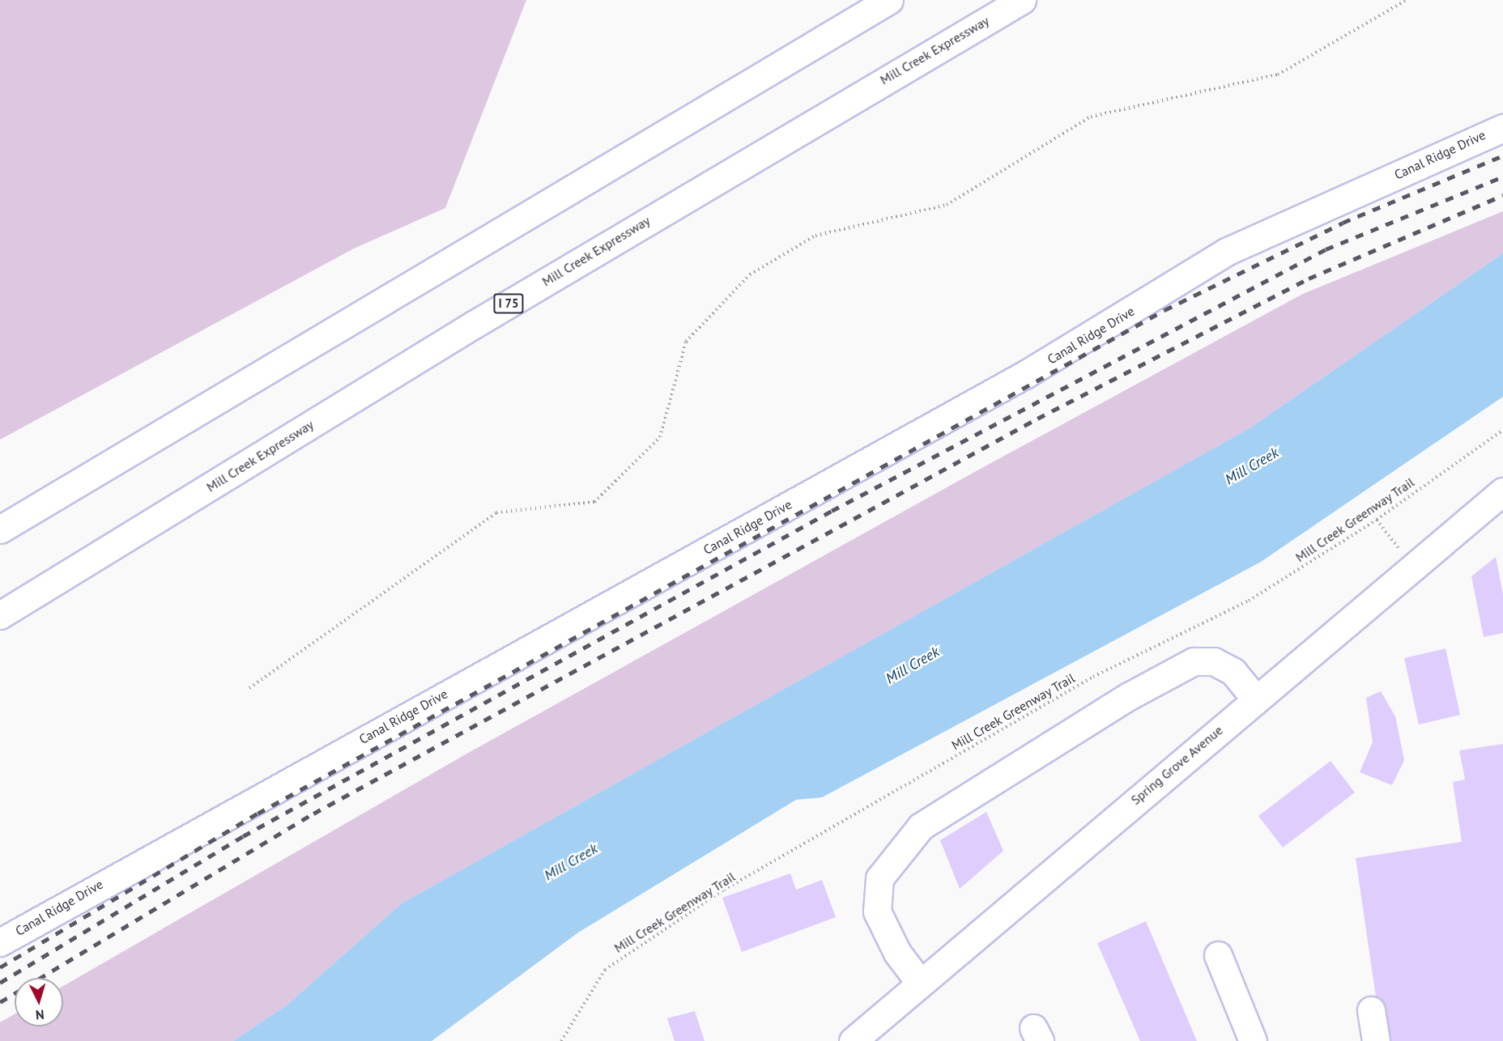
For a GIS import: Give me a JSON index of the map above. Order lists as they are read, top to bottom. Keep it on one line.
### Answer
{"streets":{"main road":["Mill Creek Expressway","Canal Ridge Drive","I 75","Spring Grove Avenue"],"path":["Mill Creek Greenway Trail"]},"water":["Mill Creek"],"north":"bottom"}
